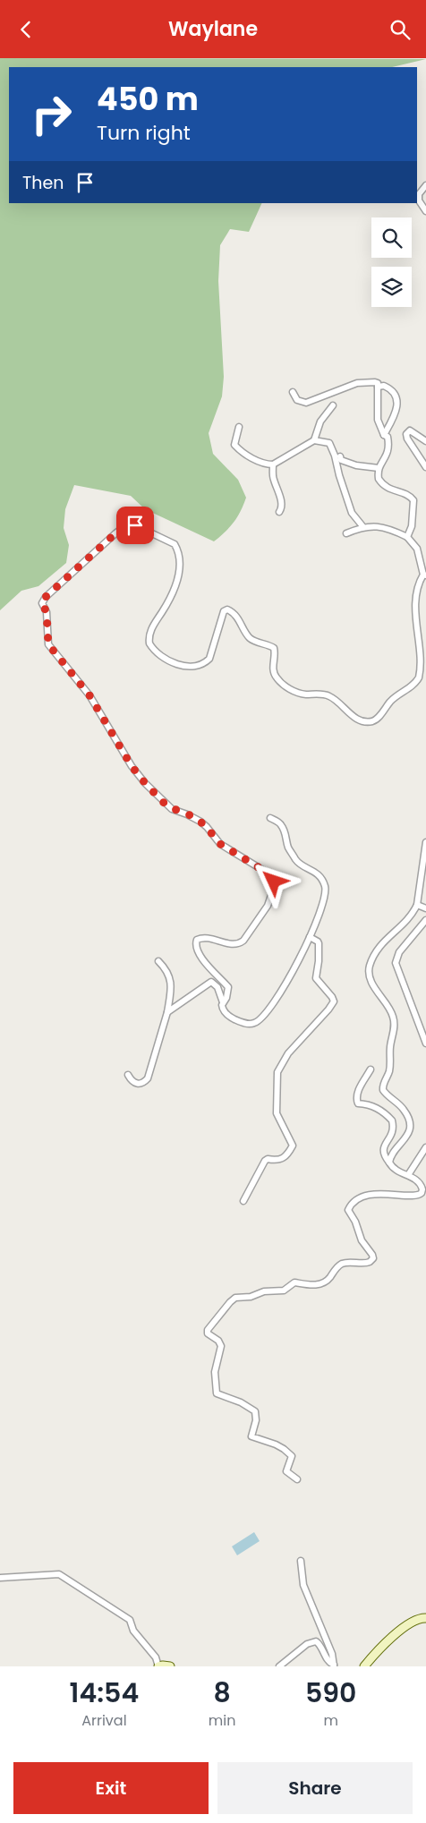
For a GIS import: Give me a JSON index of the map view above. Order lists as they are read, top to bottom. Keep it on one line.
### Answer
{"page":{"header":"Waylane","turn":["450 m","Turn right"],"then":"Then","eta":["14:54","Arrival","8","min","590","m"],"buttons":["Exit","Share"]}}
